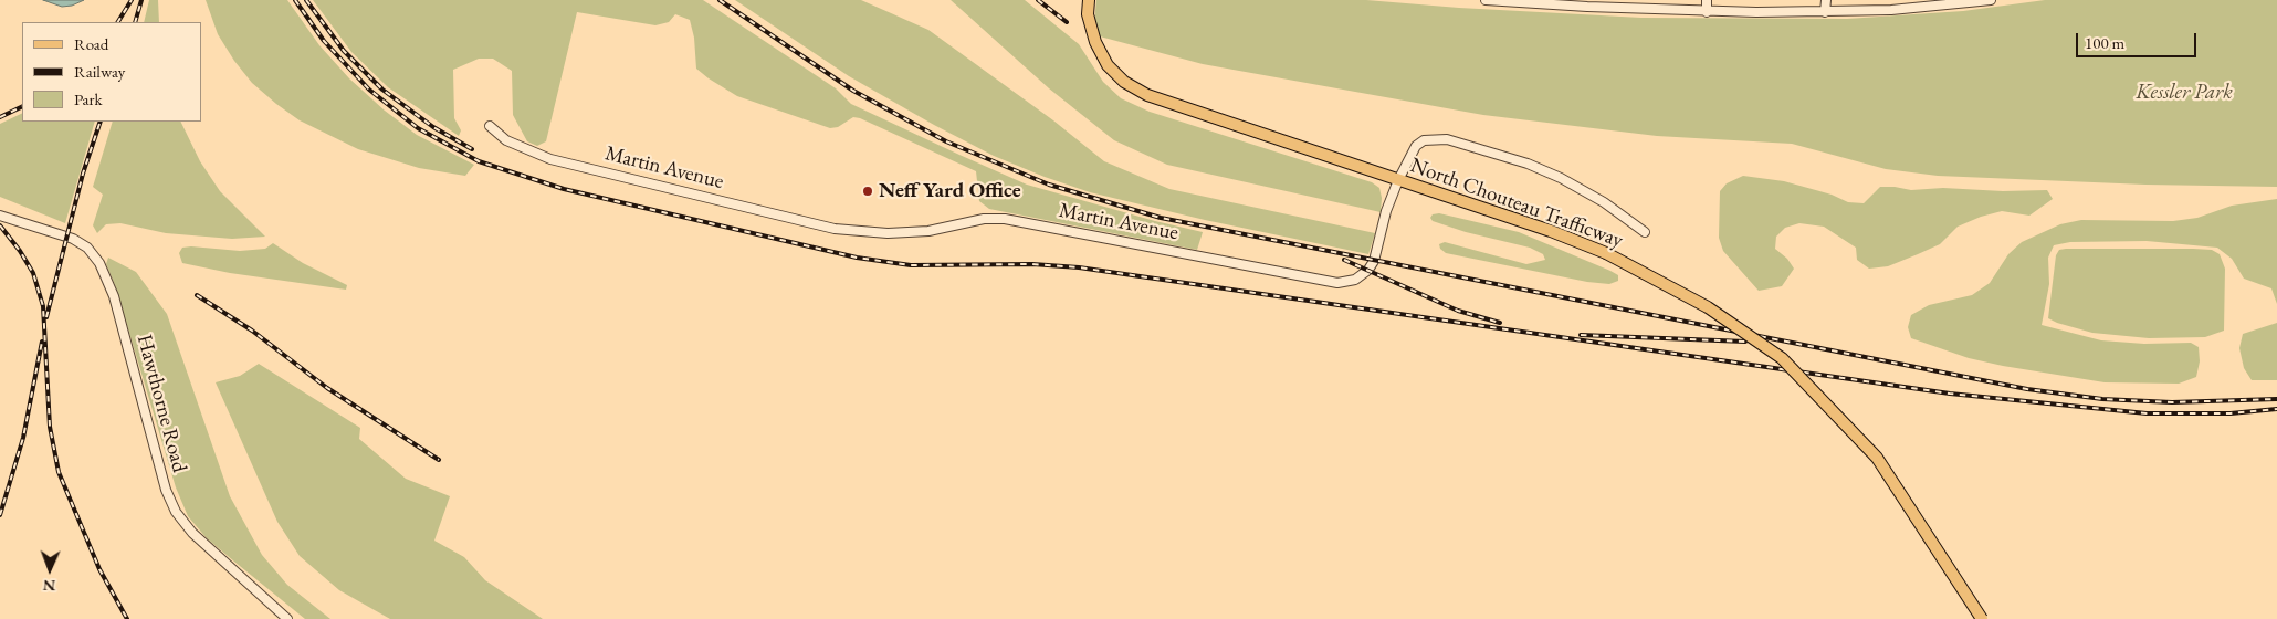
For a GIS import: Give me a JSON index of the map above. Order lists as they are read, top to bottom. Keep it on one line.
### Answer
{"streets":{"main road":["North Chouteau Trafficway"],"street":["Martin Avenue","Hawthorne Road"]},"crossings":[["Martin Avenue","North Chouteau Trafficway"]],"parks":["Kessler Park"],"places":["Neff Yard Office"],"legend":["Road","Railway","Park"],"scale_bar":"100 m","north":"bottom"}
